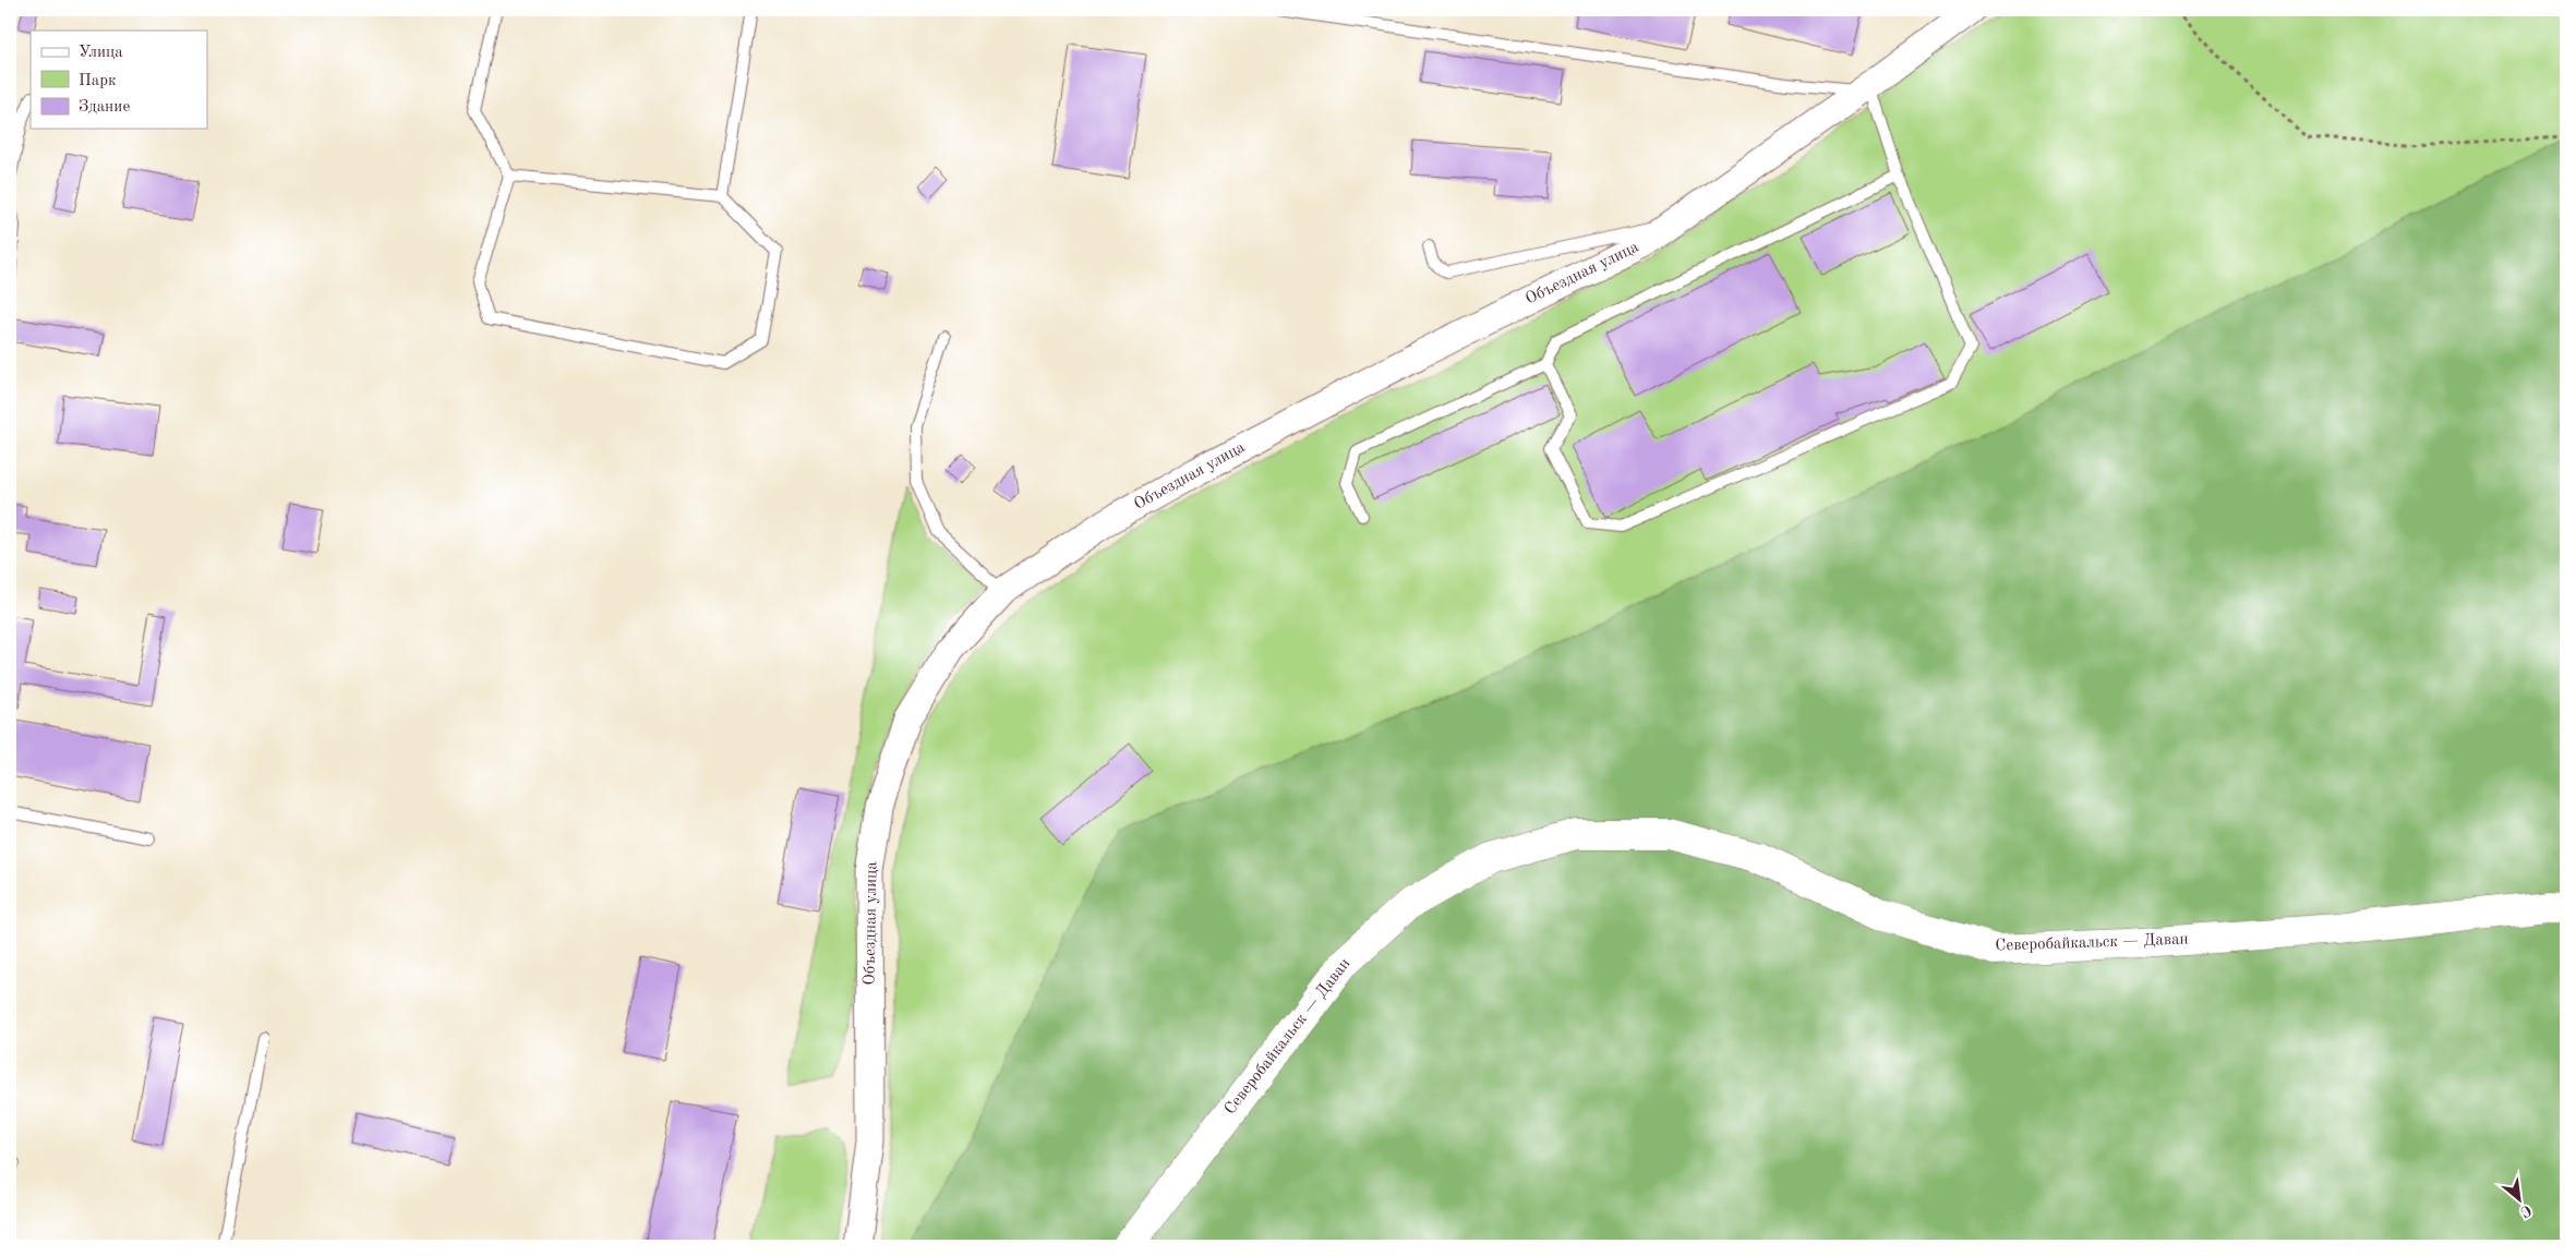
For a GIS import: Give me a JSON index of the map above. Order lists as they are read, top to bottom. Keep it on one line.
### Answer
{"streets":{"main road":["Северобайкальск — Даван"],"street":["Объездная улица"]},"legend":["Улица","Парк","Здание"],"north":"bottom right"}
